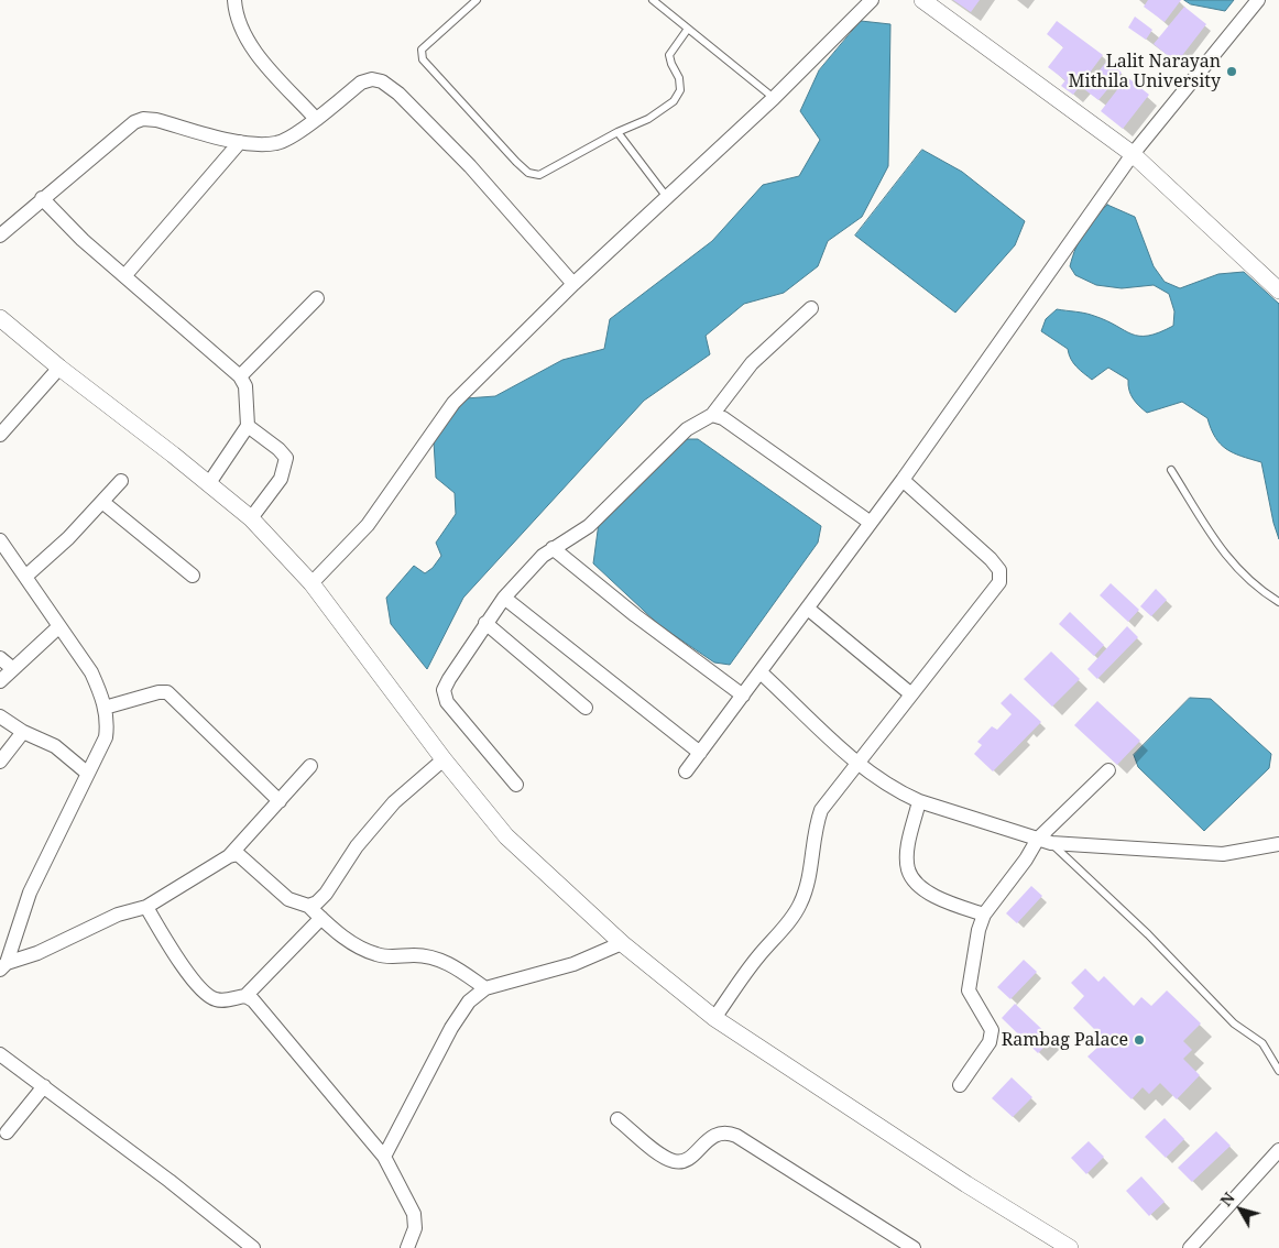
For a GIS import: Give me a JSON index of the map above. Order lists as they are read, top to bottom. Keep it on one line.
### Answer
{"places":["Lalit Narayan Mithila University","Rambag Palace"],"north":"top left"}
